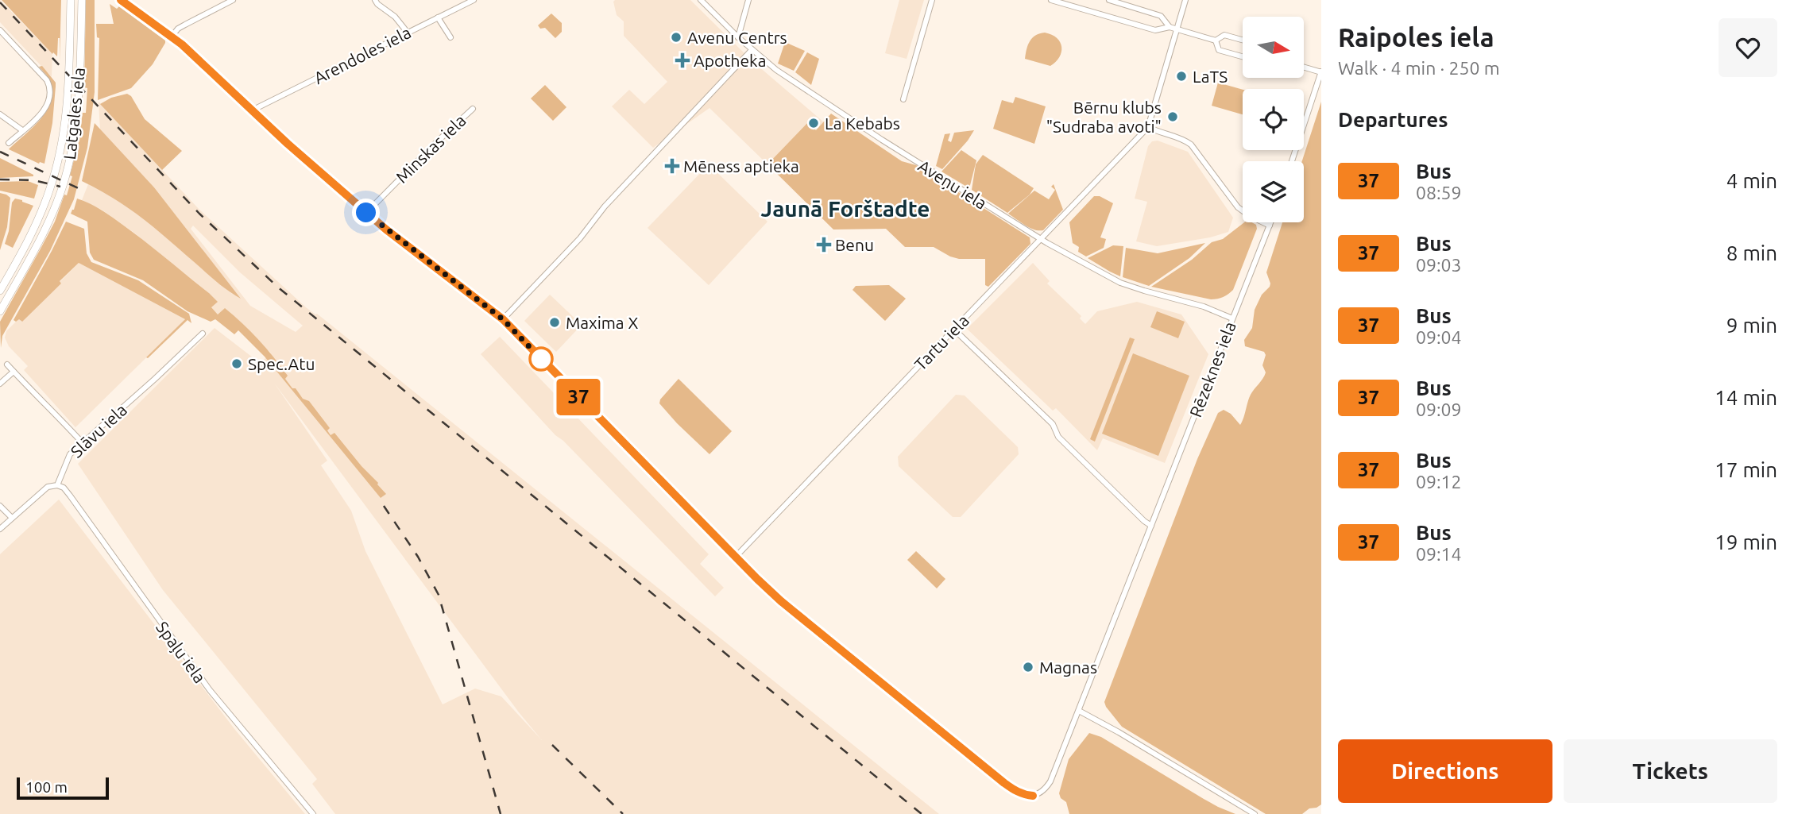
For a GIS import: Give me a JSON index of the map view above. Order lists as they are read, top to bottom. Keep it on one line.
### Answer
{"streets":{"street":["Arendoles iela","Latgales iela","Minskas iela","Aveņu iela","Tartu iela","Rēzeknes iela","Slāvu iela","Spaļu iela"]},"crossings":[["Aveņu iela","Tartu iela"],["Aveņu iela","Rēzeknes iela"],["Tartu iela","Rēzeknes iela"],["Slāvu iela","Spaļu iela"]],"districts":["Jaunā Forštadte"],"places":{"other":["Avenu Centrs","LaTS","Bērnu klubs \"Sudraba avoti\"","La Kebabs","Maxima X","Spec.Atu","Magnas"],"health":["Apotheka","Mēness aptieka","Benu"]},"lines":["bus line 37"],"scale_bar":"100 m","north":"right","page":{"on_map":"37","heading":[["Raipoles iela","Walk · 4 min · 250 m"],"Departures"],"list":[{"mark":"37","name":"Bus","note":"08:59","value":"4 min"},{"mark":"37","name":"Bus","note":"09:03","value":"8 min"},{"mark":"37","name":"Bus","note":"09:04","value":"9 min"},{"mark":"37","name":"Bus","note":"09:09","value":"14 min"},{"mark":"37","name":"Bus","note":"09:12","value":"17 min"},{"mark":"37","name":"Bus","note":"09:14","value":"19 min"}],"buttons":["Directions","Tickets"],"scale":"100 m"}}
